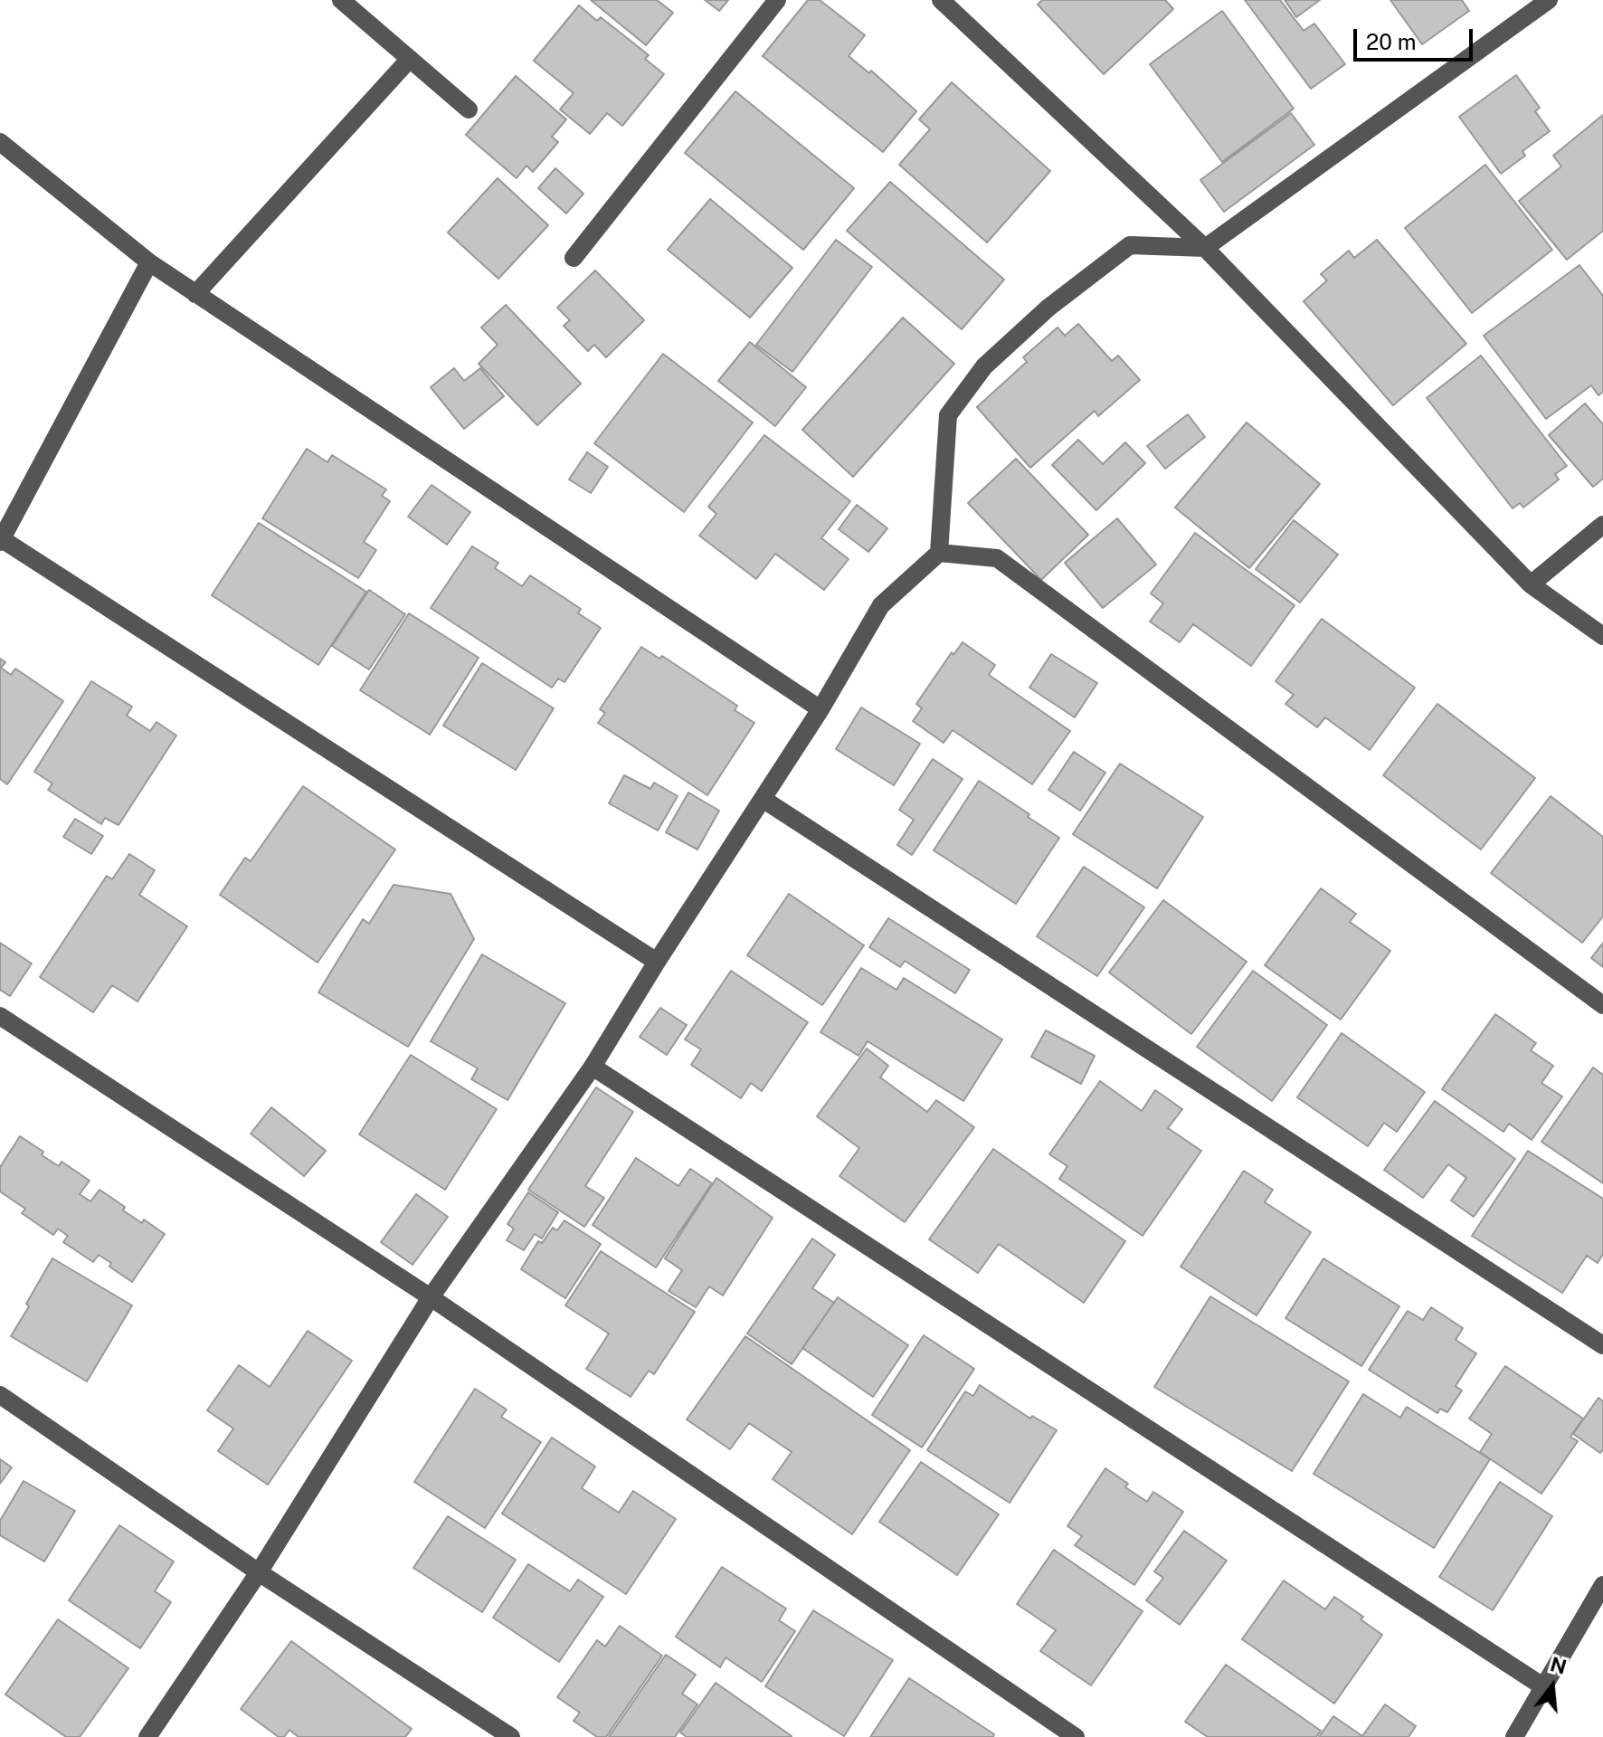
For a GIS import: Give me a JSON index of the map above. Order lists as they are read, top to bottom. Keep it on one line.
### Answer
{"scale_bar":"20 m","north":"top"}
